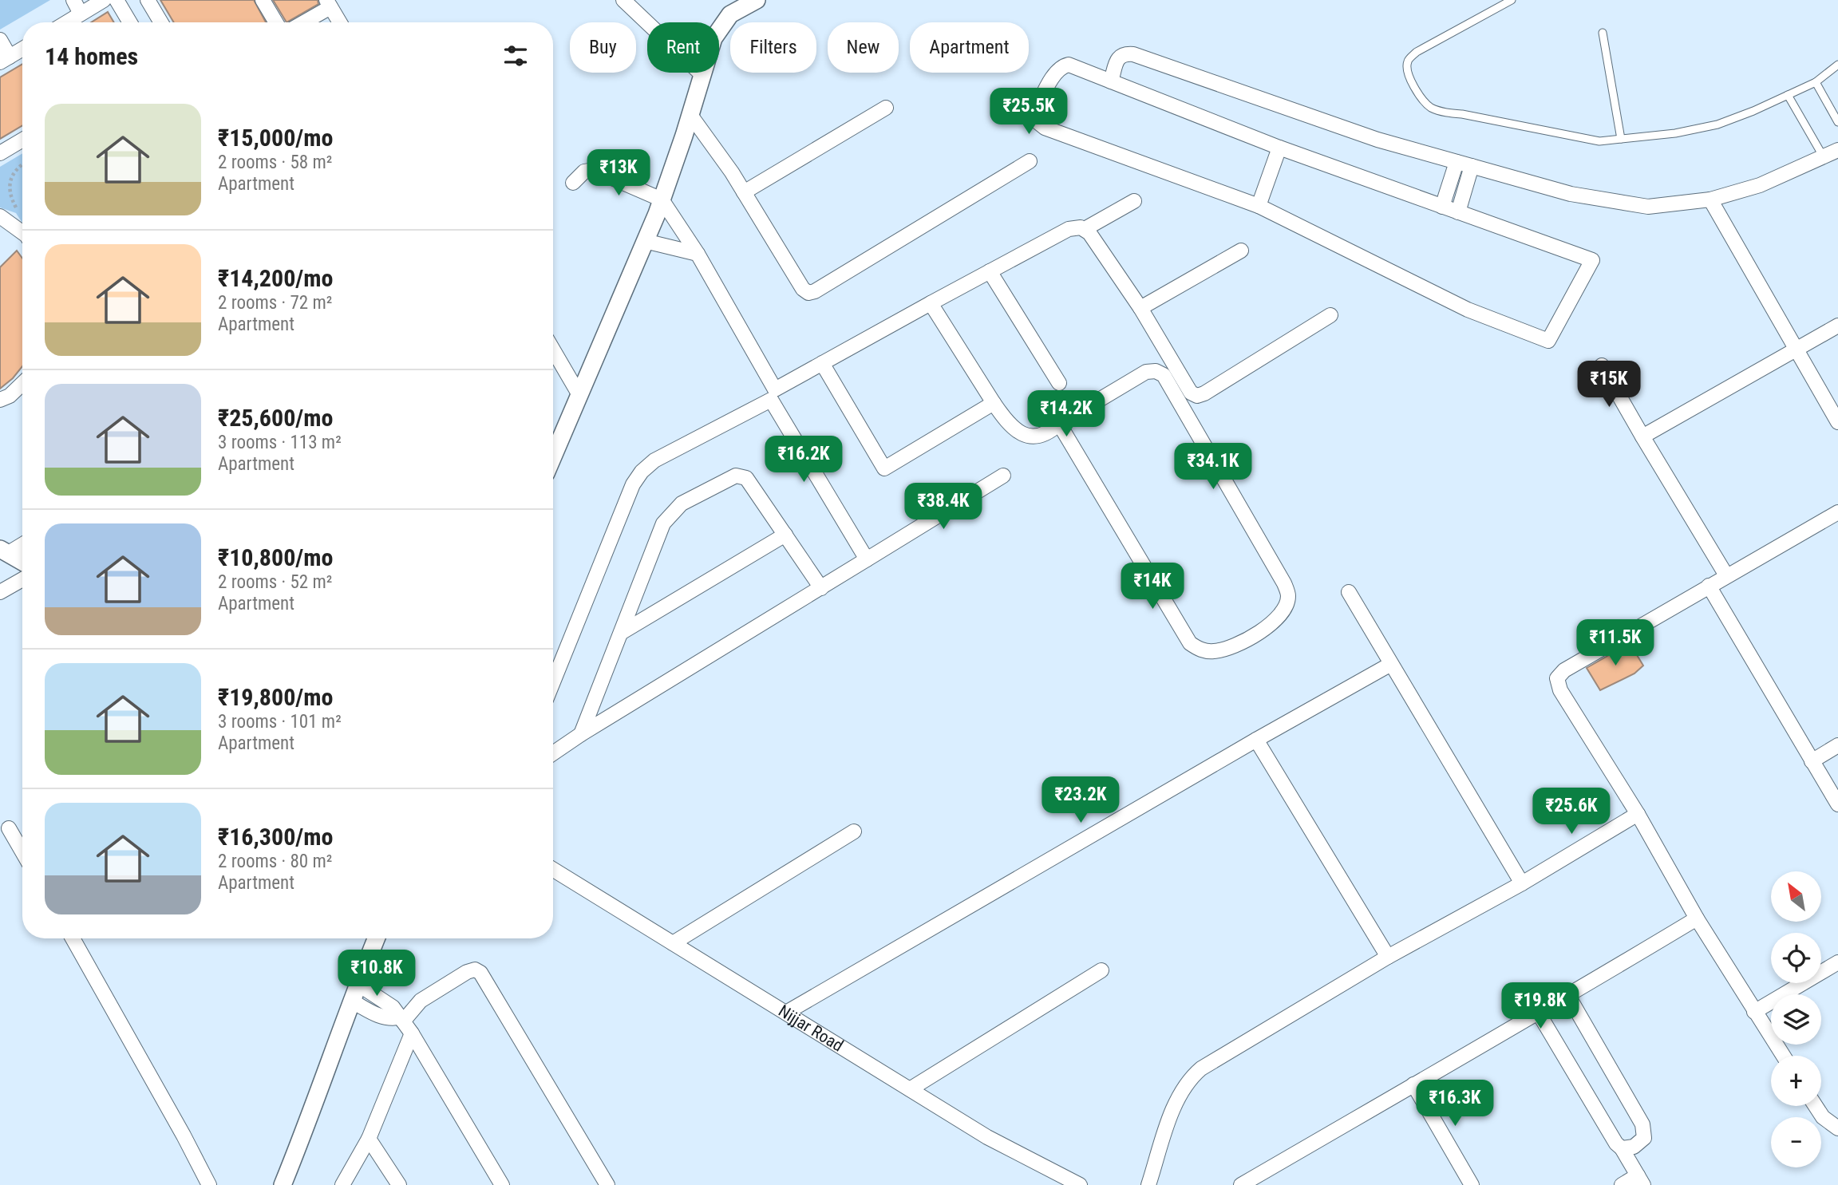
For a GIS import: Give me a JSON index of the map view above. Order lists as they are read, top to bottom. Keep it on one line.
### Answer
{"streets":{"street":["Nijjar Road"]},"north":"top left","page":{"chip":["Buy","Rent","Filters","New","Apartment"],"heading":"14 homes","price":["₹25.5K","₹13K","₹15K","₹14.2K","₹16.2K","₹34.1K","₹38.4K","₹14K","₹11.5K","₹23.2K","₹25.6K","₹10.8K","₹19.8K","₹16.3K"],"list":[{"name":"₹15,000/mo","note":"2 rooms · 58 m² · Apartment"},{"name":"₹14,200/mo","note":"2 rooms · 72 m² · Apartment"},{"name":"₹25,600/mo","note":"3 rooms · 113 m² · Apartment"},{"name":"₹10,800/mo","note":"2 rooms · 52 m² · Apartment"},{"name":"₹19,800/mo","note":"3 rooms · 101 m² · Apartment"},{"name":"₹16,300/mo","note":"2 rooms · 80 m² · Apartment"}],"map_buttons":["+","−"]}}
